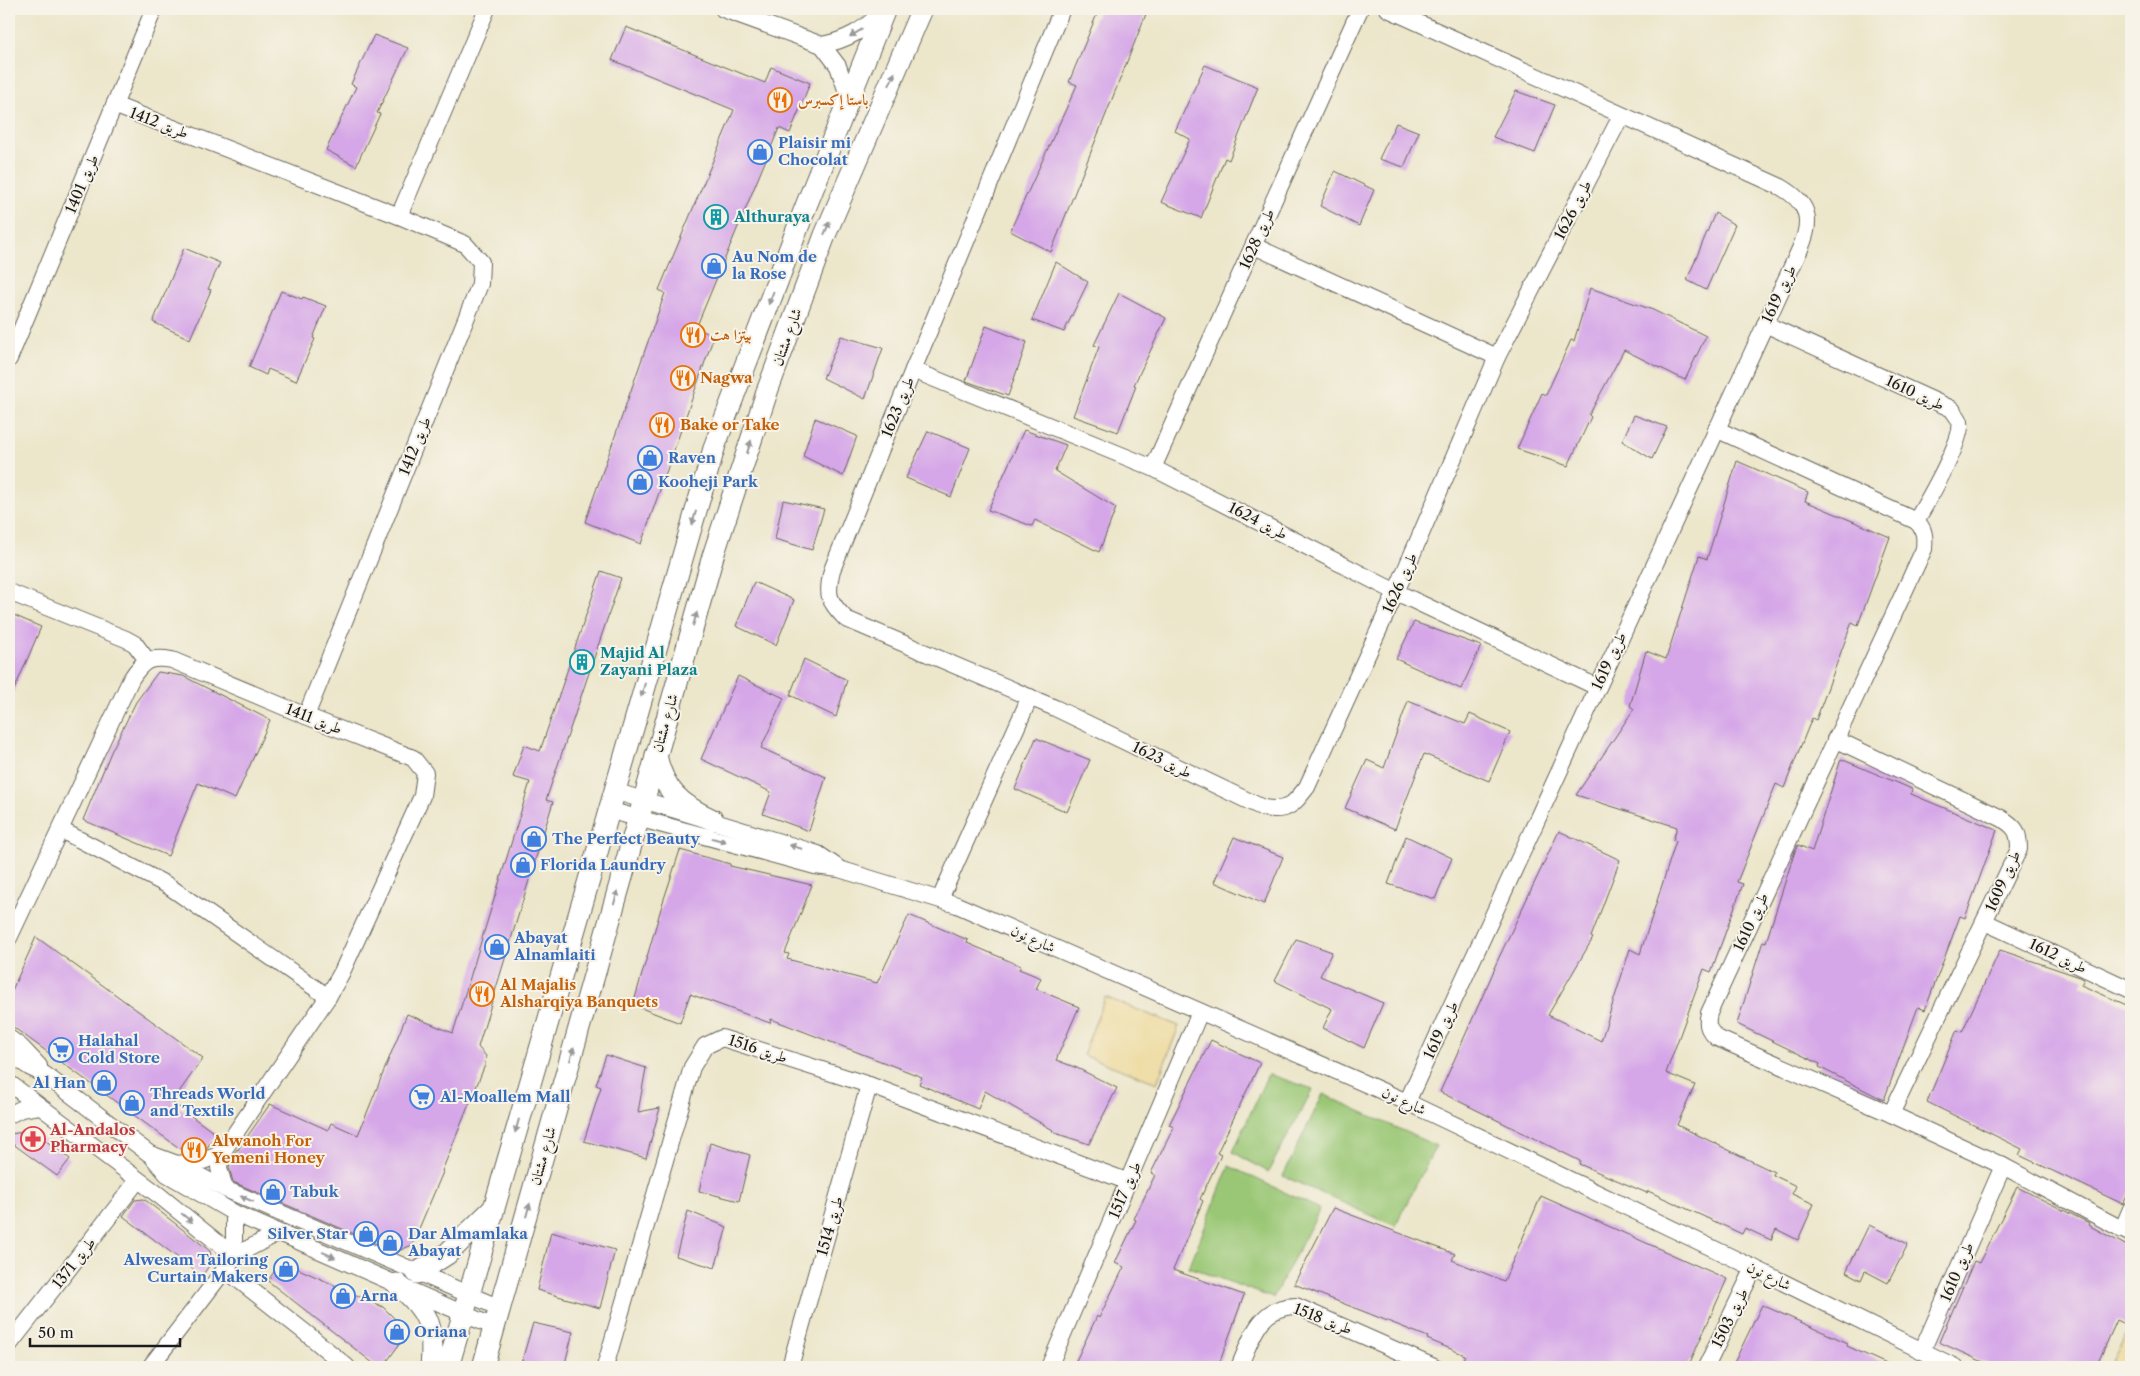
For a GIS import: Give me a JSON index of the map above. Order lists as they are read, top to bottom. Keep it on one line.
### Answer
{"streets":{"street":["طريق 1412","طريق 1401","طريق 1626","طريق 1628","طريق 1619","شارع مشتان","طريق 1610","طريق 1623","طريق 1624","طريق 1411","طريق 1609","شارع نون","طريق 1612","طريق 1516","طريق 1517","طريق 1514","طريق 1371","طريق 1503","طريق 1518"]},"crossings":[["طريق 1412","طريق 1401"],["طريق 1412","طريق 1411"],["طريق 1626","طريق 1619"],["طريق 1626","طريق 1623"],["طريق 1626","طريق 1624"],["طريق 1628","طريق 1624"],["طريق 1619","طريق 1610"],["طريق 1619","طريق 1624"],["طريق 1619","شارع نون"],["شارع مشتان","شارع نون"],["طريق 1610","طريق 1609"],["طريق 1610","شارع نون"],["طريق 1623","طريق 1624"],["طريق 1609","طريق 1612"],["شارع نون","طريق 1517"],["شارع نون","طريق 1503"],["طريق 1516","طريق 1517"],["طريق 1516","طريق 1514"]],"places":{"restaurant":["باستا إكسبرس","بيتزا هت","Nagwa","Bake or Take","Al Majalis Alsharqiya Banquets","Alwanoh For Yemeni Honey"],"shop":["Plaisir mi Chocolat","Au Nom de la Rose","Raven","Kooheji Park","The Perfect Beauty","Florida Laundry","Abayat Alnamlaiti","Al Han","Threads World and Textils","Tabuk","Silver Star","Dar Almamlaka Abayat","Alwesam Tailoring Curtain Makers","Arna","Oriana"],"building":["Althuraya","Majid Al Zayani Plaza"],"supermarket":["Halahal Cold Store","Al-Moallem Mall"],"pharmacy":["Al-Andalos Pharmacy"]},"scale_bar":"50 m"}
